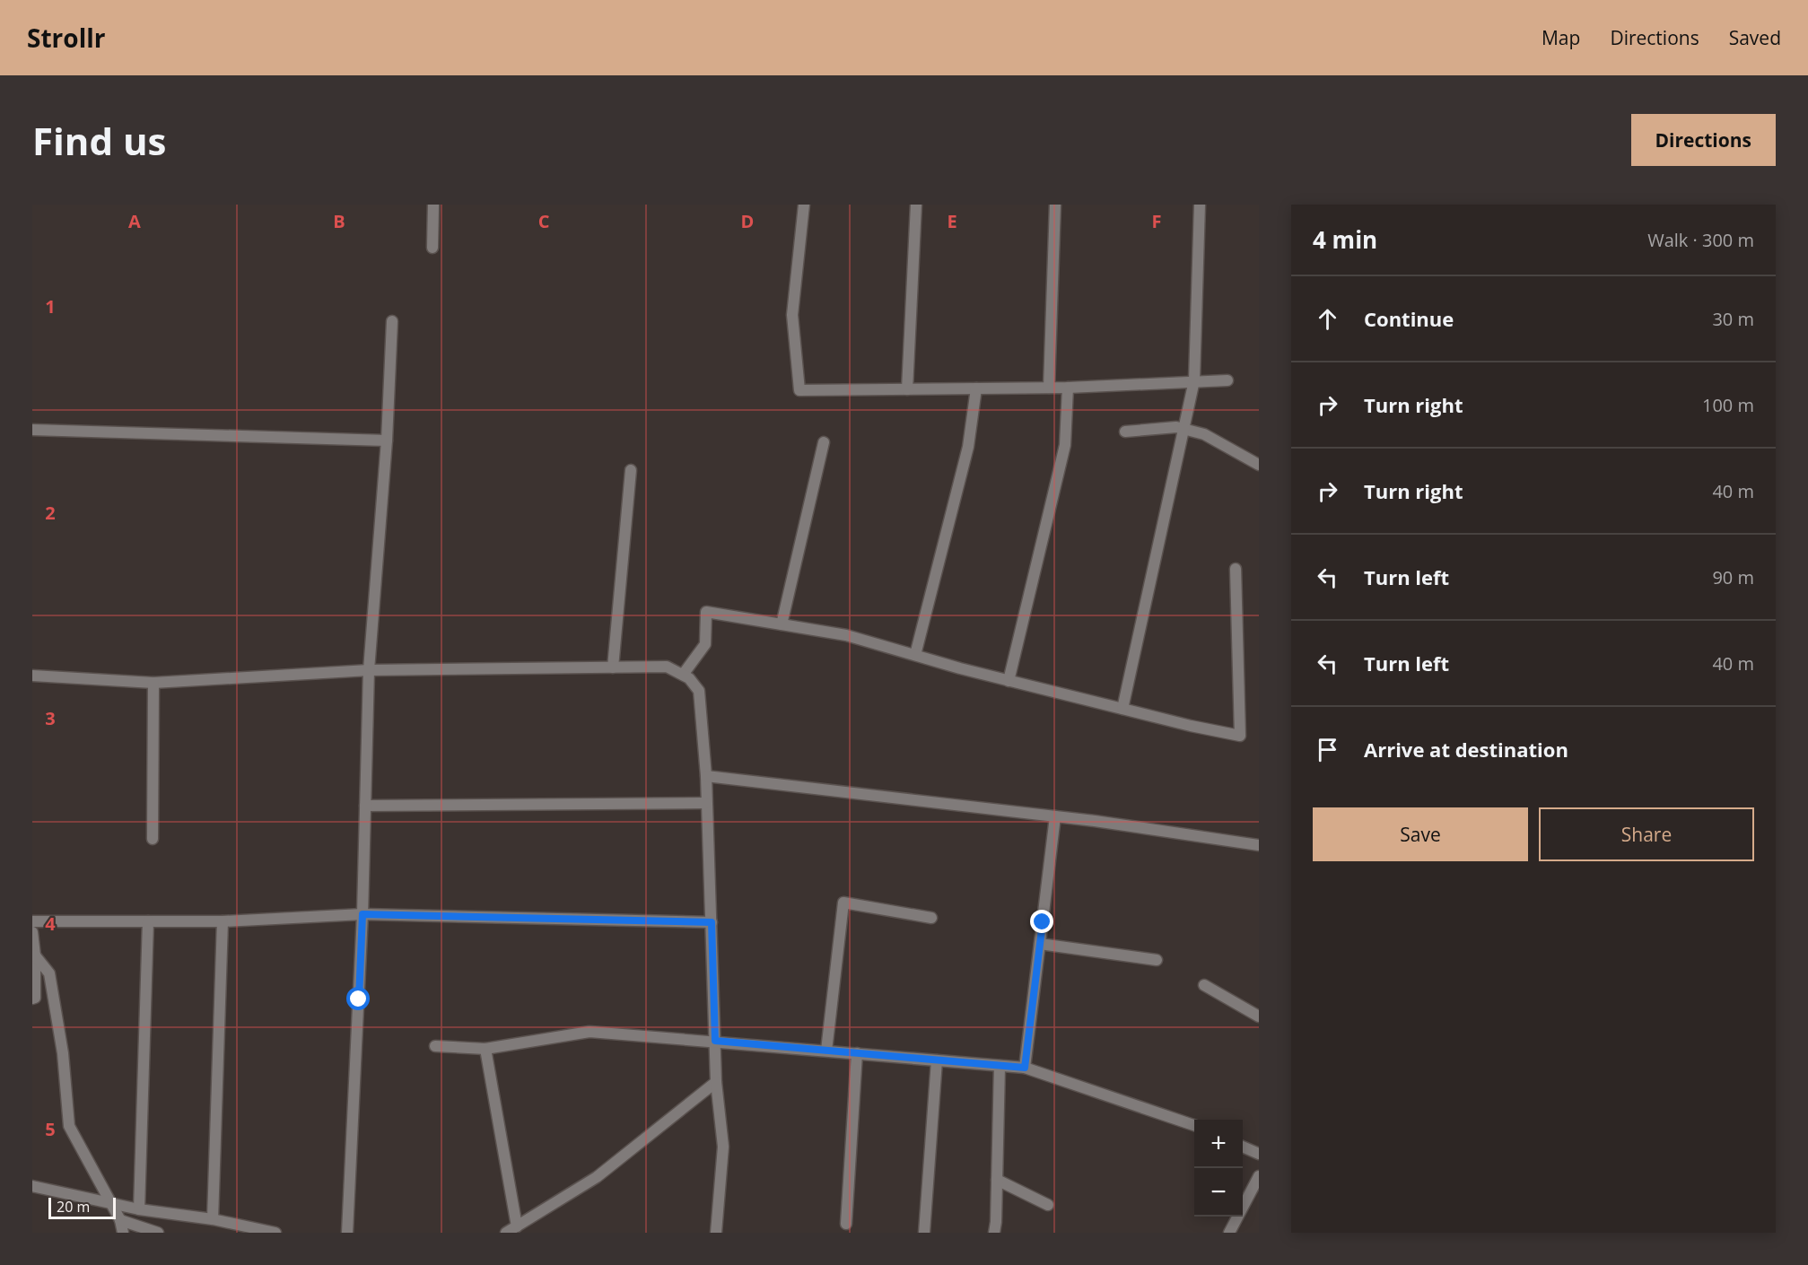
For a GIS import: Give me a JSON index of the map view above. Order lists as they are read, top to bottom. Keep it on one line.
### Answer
{"scale_bar":"20 m","page":{"header":"Strollr","nav":["Map","Directions","Saved"],"buttons":["Directions",["Save","Share"]],"title":"Find us","heading":["4 min","Walk · 300 m"],"list":[["Continue","30 m"],["Turn right","100 m"],["Turn right","40 m"],["Turn left","90 m"],["Turn left","40 m"],"Arrive at destination"],"map_buttons":["+","−"],"scale":"20 m"},"grid":{"columns":["A","B","C","D","E","F"],"rows":["1","2","3","4","5"]}}
